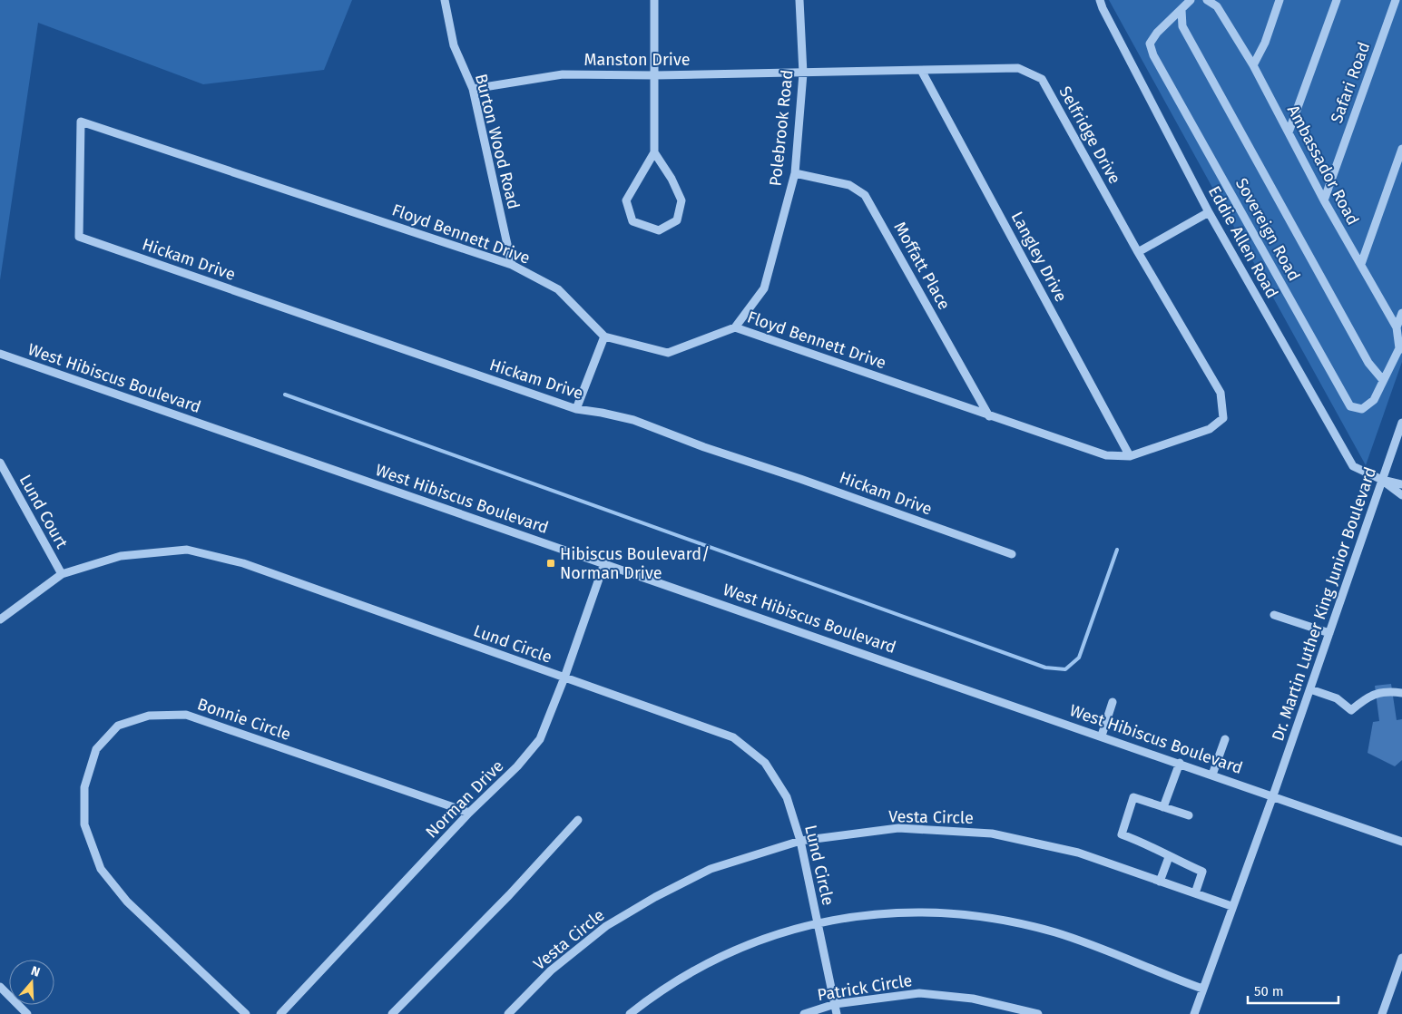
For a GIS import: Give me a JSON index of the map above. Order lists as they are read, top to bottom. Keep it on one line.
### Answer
{"streets":{"street":["Manston Drive","Safari Road","Polebrook Road","Selfridge Drive","Burton Wood Road","Ambassador Road","Sovereign Road","Floyd Bennett Drive","Eddie Allen Road","Langley Drive","Hickam Drive","Moffatt Place","West Hibiscus Boulevard","Lund Court","Dr. Martin Luther King Junior Boulevard","Lund Circle","Bonnie Circle","Norman Drive","Vesta Circle","Patrick Circle"]},"crossings":[["Manston Drive","Polebrook Road"],["Manston Drive","Selfridge Drive"],["Manston Drive","Burton Wood Road"],["Safari Road","Ambassador Road"],["Polebrook Road","Selfridge Drive"],["Polebrook Road","Floyd Bennett Drive"],["Polebrook Road","Moffatt Place"],["Selfridge Drive","Floyd Bennett Drive"],["Selfridge Drive","Langley Drive"],["Burton Wood Road","Floyd Bennett Drive"],["Ambassador Road","Sovereign Road"],["Floyd Bennett Drive","Langley Drive"],["Floyd Bennett Drive","Hickam Drive"],["Floyd Bennett Drive","Moffatt Place"],["Eddie Allen Road","Dr. Martin Luther King Junior Boulevard"],["West Hibiscus Boulevard","Dr. Martin Luther King Junior Boulevard"],["West Hibiscus Boulevard","Norman Drive"],["Lund Court","Lund Circle"],["Dr. Martin Luther King Junior Boulevard","Vesta Circle"],["Lund Circle","Norman Drive"],["Lund Circle","Vesta Circle"],["Lund Circle","Patrick Circle"],["Bonnie Circle","Norman Drive"]],"places":{"transit":["Hibiscus Boulevard/ Norman Drive"]},"scale_bar":"50 m","north":"top"}
